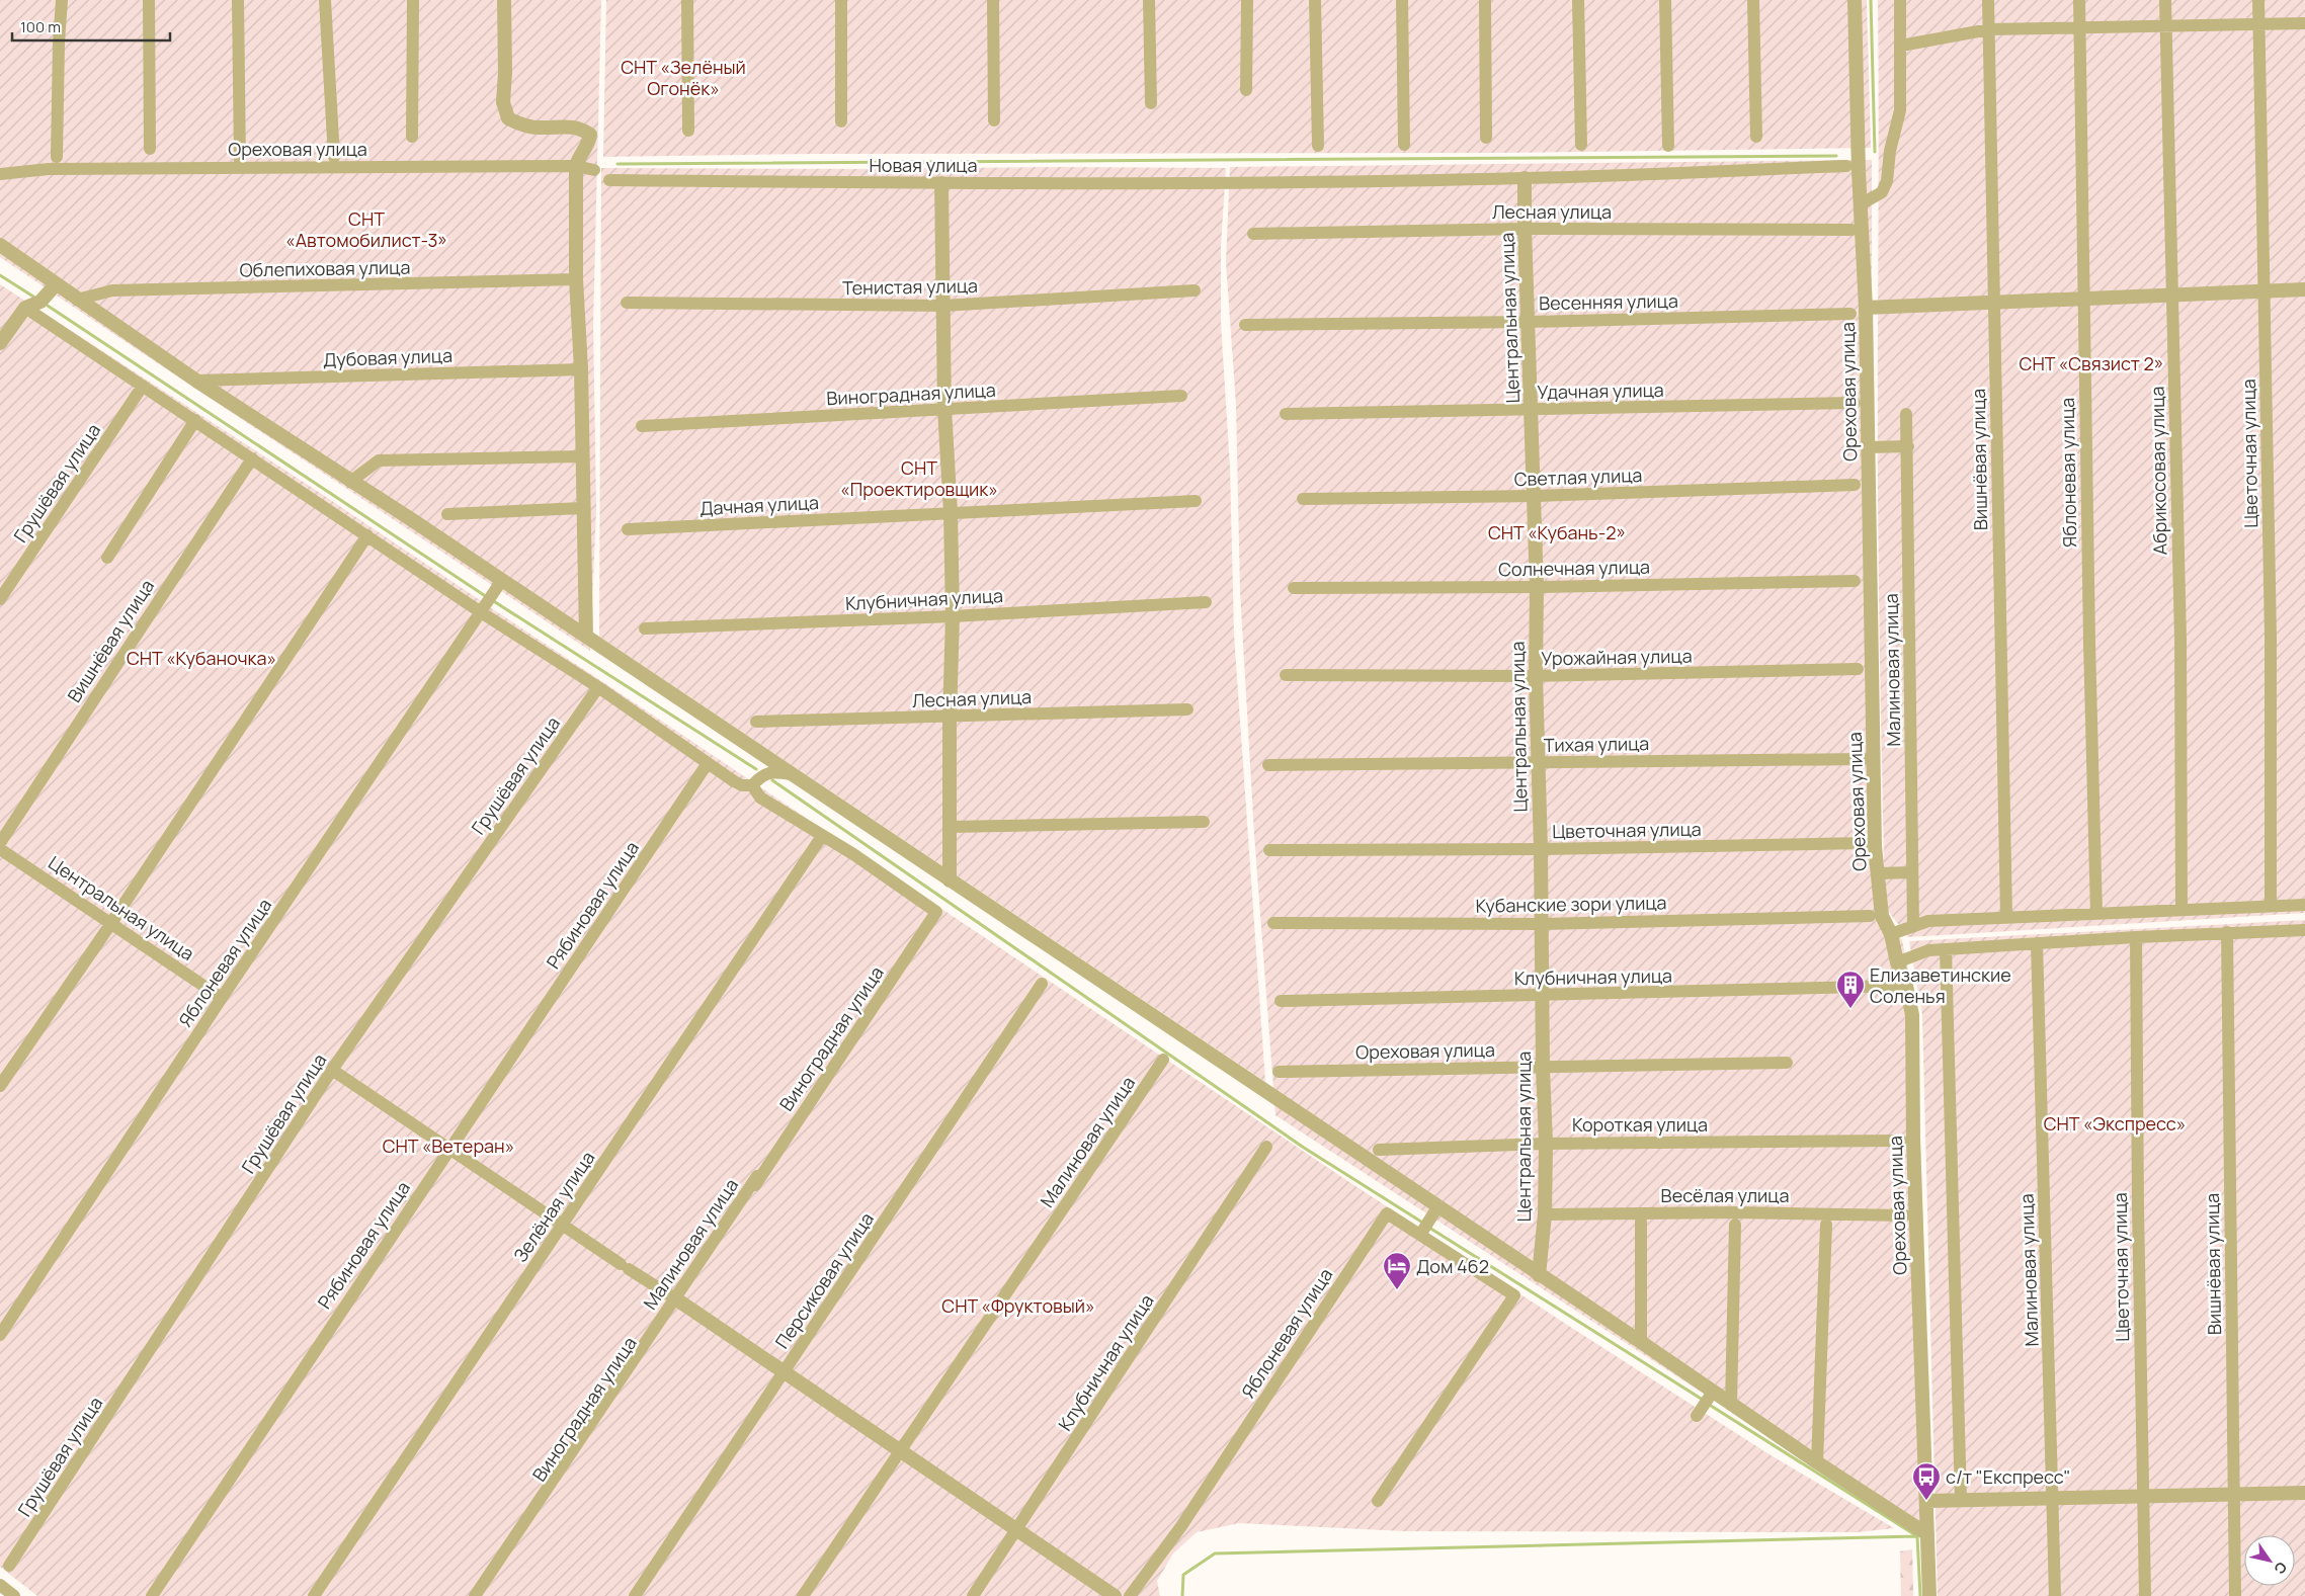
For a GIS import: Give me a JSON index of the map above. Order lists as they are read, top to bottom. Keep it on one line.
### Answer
{"streets":{"street":["Ореховая улица","Новая улица","Лесная улица","Облепиховая улица","Тенистая улица","Весенняя улица","Центральная улица","Дубовая улица","Удачная улица","Виноградная улица","Цветочная улица","Вишнёвая улица","Абрикосовая улица","Яблоневая улица","Светлая улица","Грушёвая улица","Дачная улица","Солнечная улица","Клубничная улица","Урожайная улица","Малиновая улица","Тихая улица","Кубанские зори улица","Рябиновая улица","Короткая улица","Весёлая улица","Зелёная улица","Персиковая улица"]},"crossings":[["Ореховая улица","Центральная улица"],["Ореховая улица","Клубничная улица"],["Новая улица","Центральная улица"],["Лесная улица","Центральная улица"],["Весенняя улица","Центральная улица"],["Центральная улица","Удачная улица"],["Центральная улица","Цветочная улица"],["Центральная улица","Яблоневая улица"],["Центральная улица","Светлая улица"],["Центральная улица","Солнечная улица"],["Центральная улица","Клубничная улица"],["Центральная улица","Урожайная улица"],["Центральная улица","Тихая улица"],["Центральная улица","Кубанские зори улица"],["Центральная улица","Короткая улица"],["Центральная улица","Весёлая улица"],["Виноградная улица","Малиновая улица"]],"parks":["СНТ «Зелёный Огонёк»","СНТ «Автомобилист-3»","СНТ «Связист 2»","СНТ «Проектировщик»","СНТ «Кубань-2»","СНТ «Кубаночка»","СНТ «Экспресс»","СНТ «Ветеран»","СНТ «Фруктовый»"],"places":{"building":["Елизаветинские Соленья"],"hotel":["Дом 462"],"bus stop":["с/т \"Експресс\""]},"scale_bar":"100 m","north":"bottom right"}
